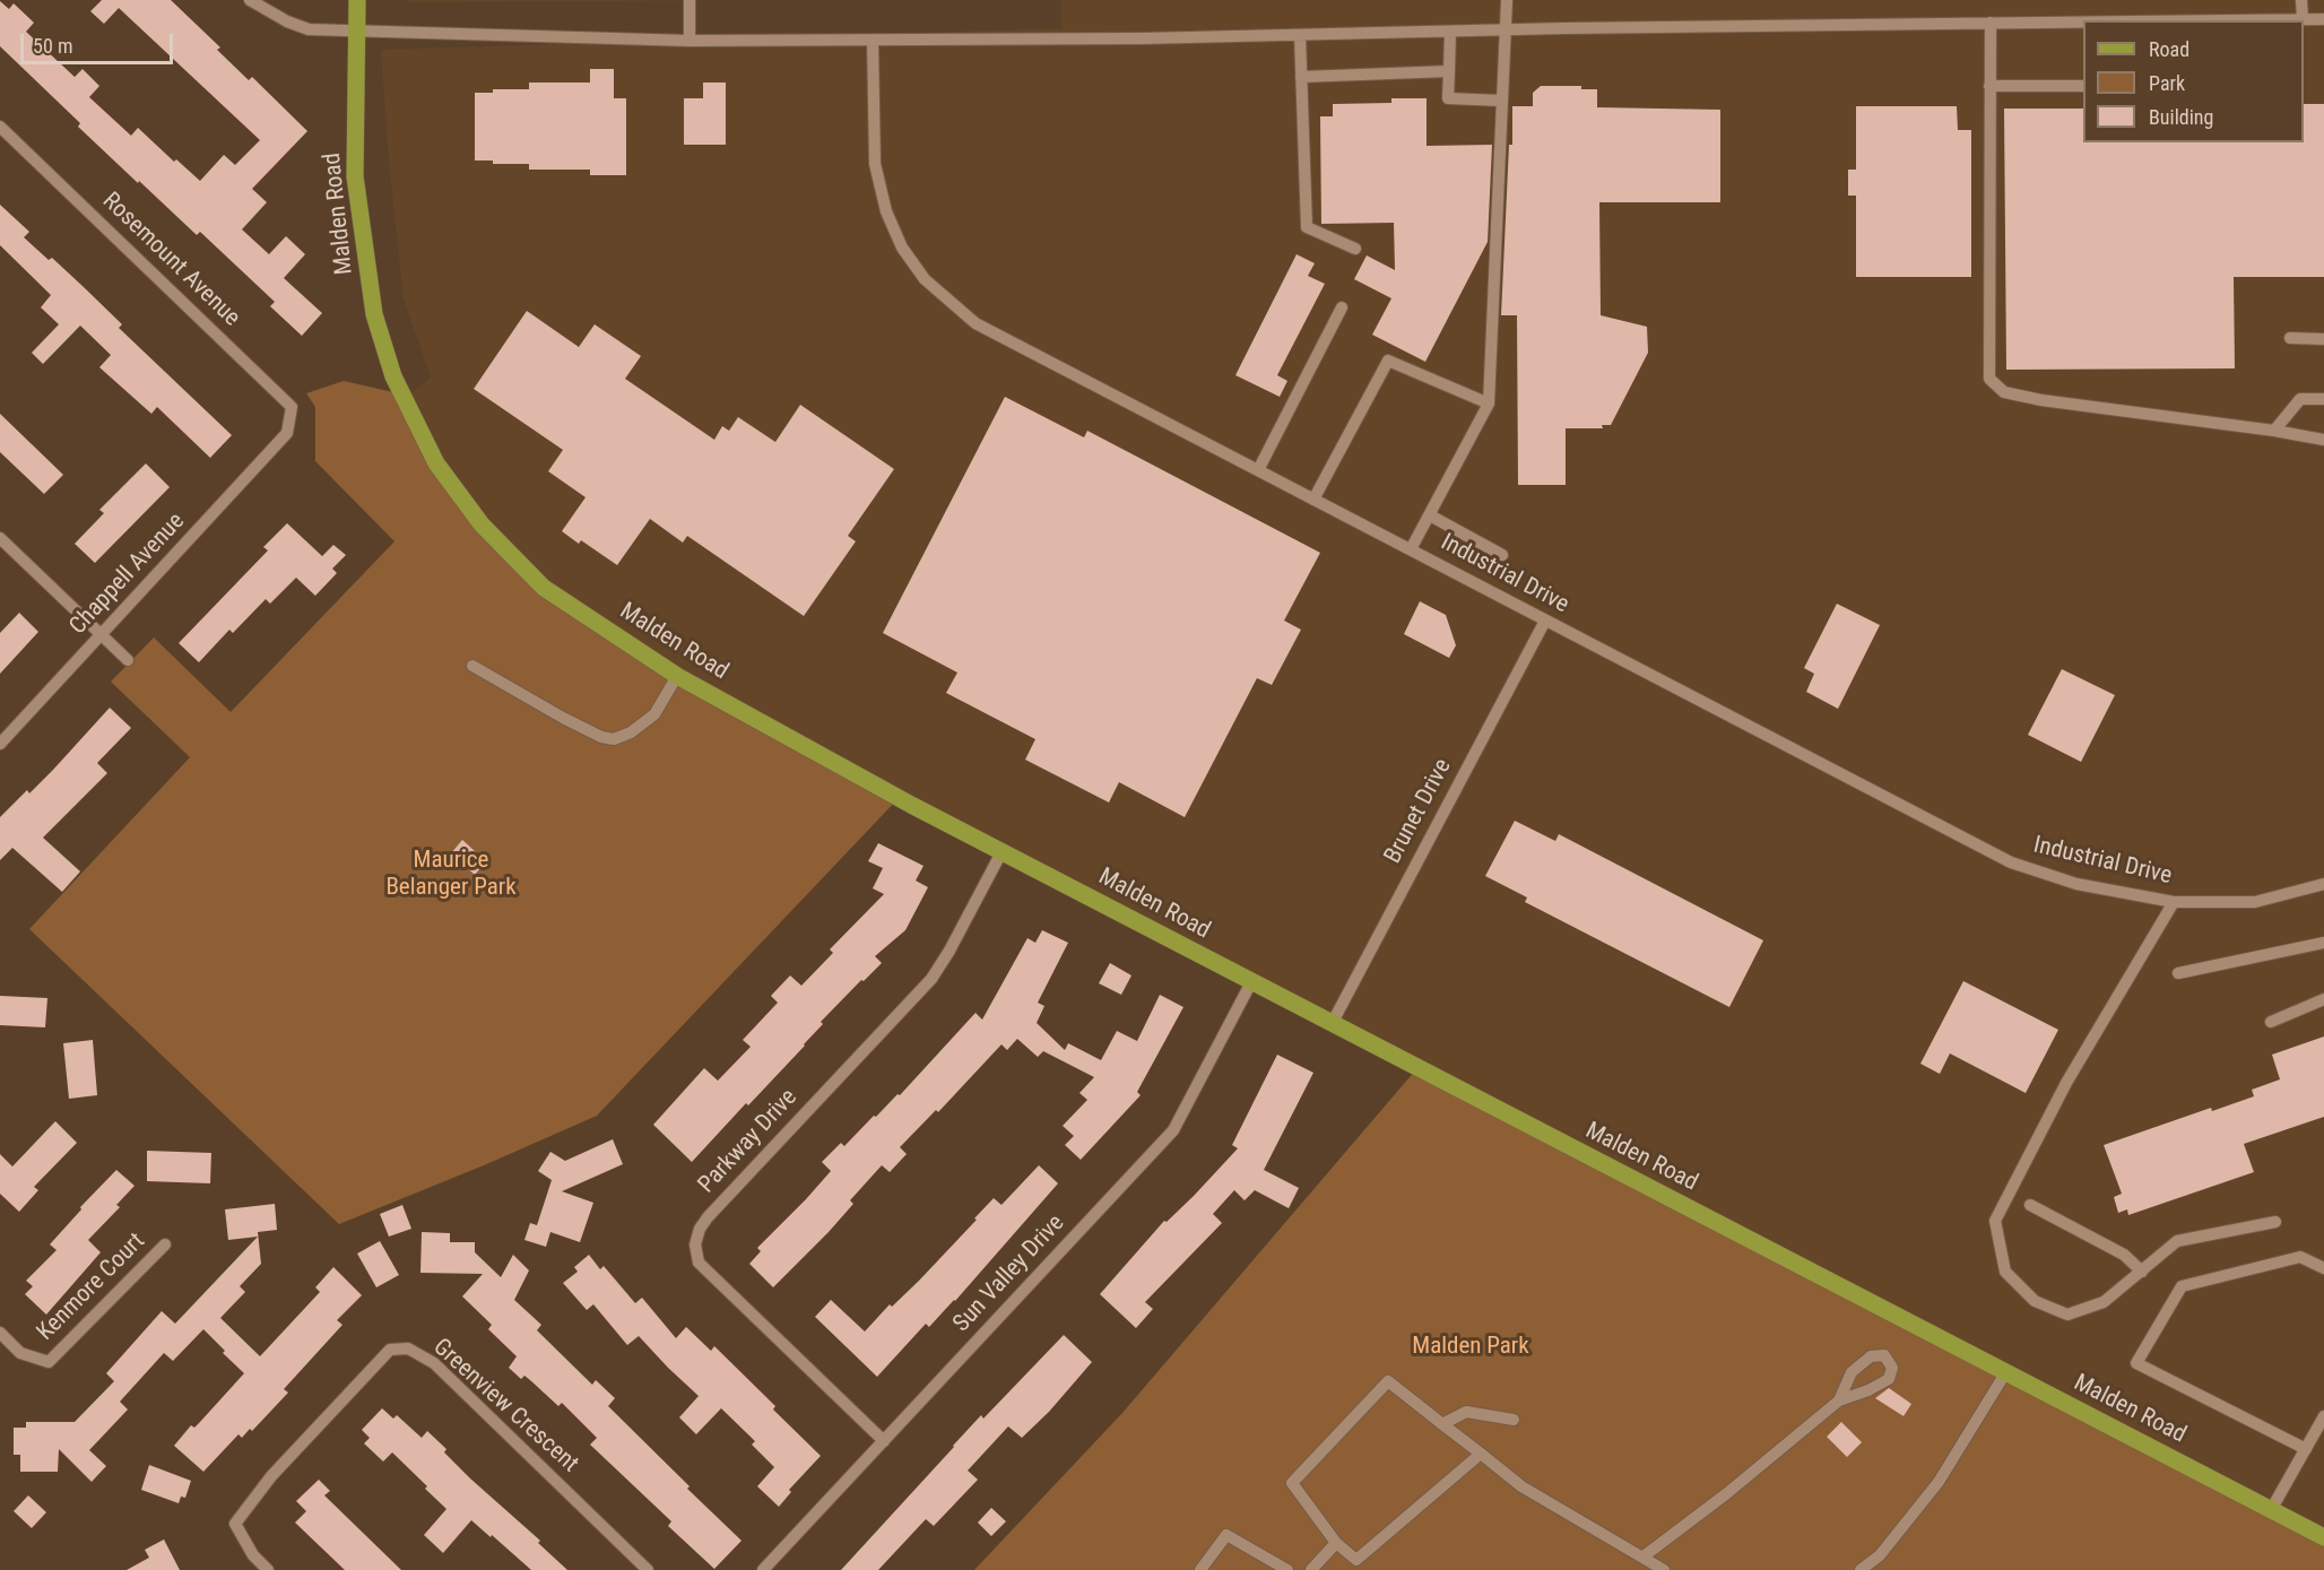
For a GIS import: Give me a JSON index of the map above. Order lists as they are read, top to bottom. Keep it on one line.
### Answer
{"streets":{"main road":["Malden Road"],"street":["Rosemount Avenue","Chappell Avenue","Industrial Drive","Brunet Drive","Parkway Drive","Sun Valley Drive","Kenmore Court","Greenview Crescent"]},"crossings":[["Malden Road","Brunet Drive"],["Malden Road","Parkway Drive"],["Malden Road","Sun Valley Drive"],["Rosemount Avenue","Chappell Avenue"],["Industrial Drive","Brunet Drive"],["Parkway Drive","Sun Valley Drive"]],"parks":["Maurice Belanger Park","Malden Park"],"legend":["Road","Park","Building"],"scale_bar":"50 m"}
